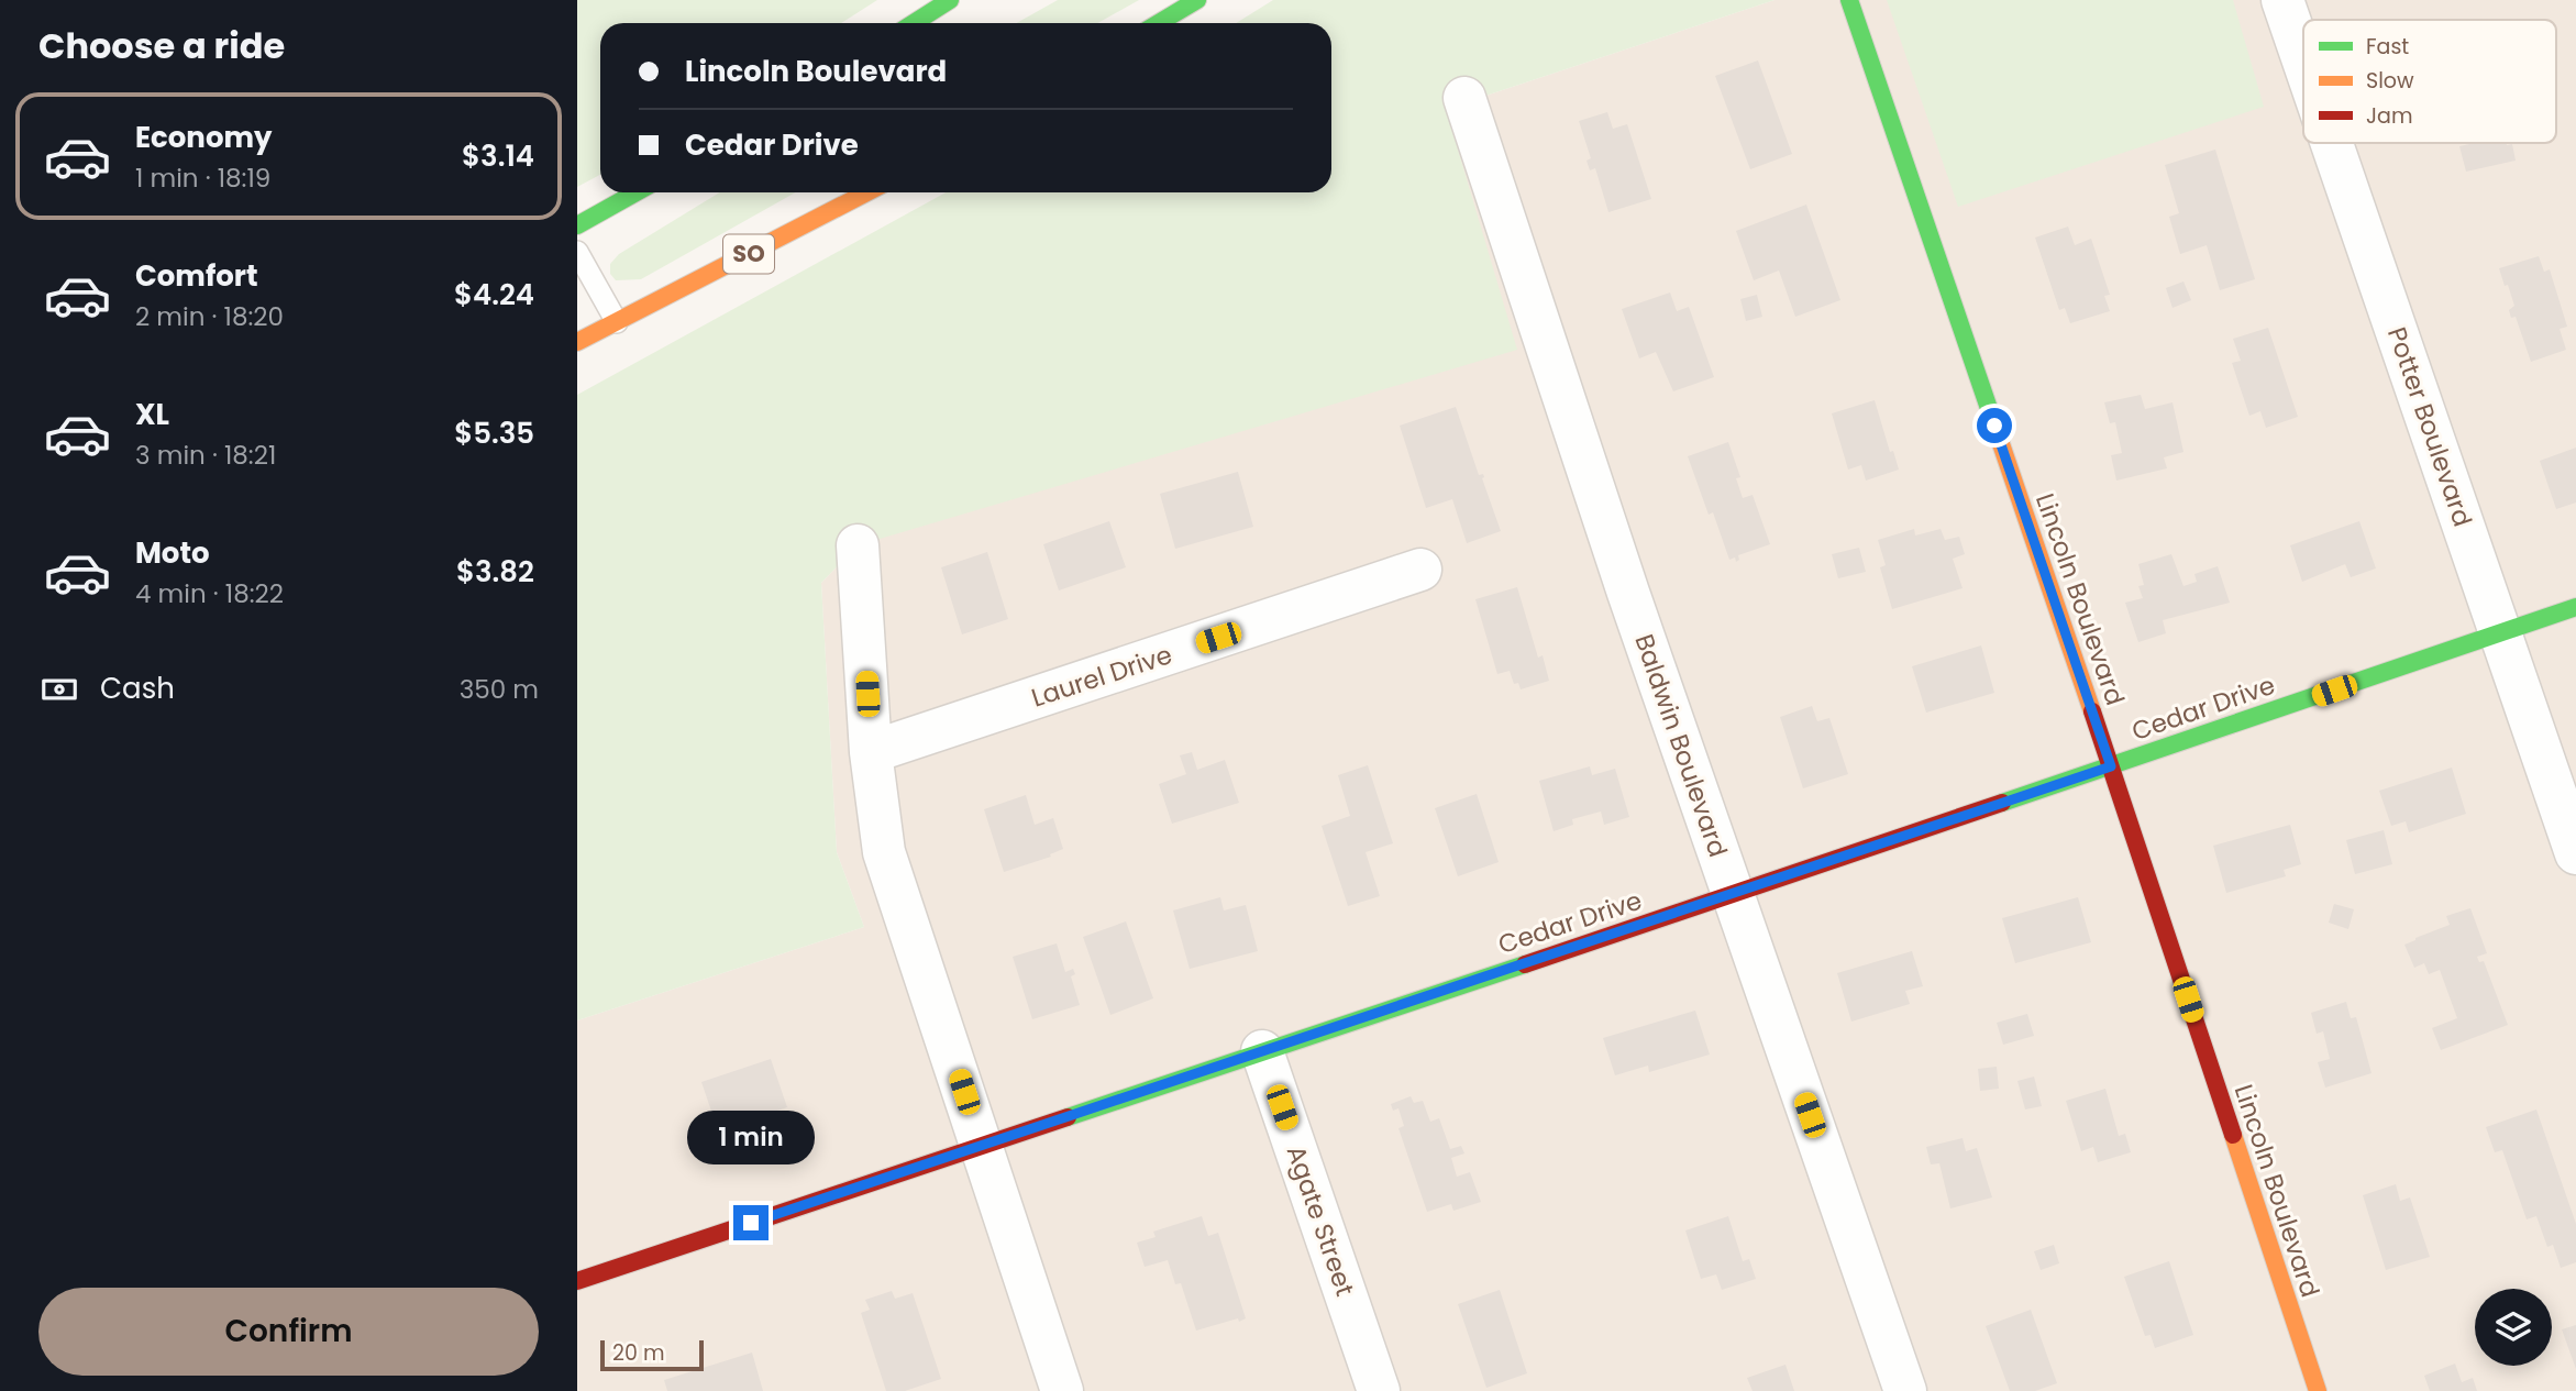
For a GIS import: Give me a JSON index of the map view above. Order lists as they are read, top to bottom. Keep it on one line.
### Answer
{"streets":{"main road":["SO","Lincoln Boulevard","Cedar Drive"],"street":["Potter Boulevard","Laurel Drive","Baldwin Boulevard","Agate Street"]},"crossings":[["Potter Boulevard","Cedar Drive"],["Lincoln Boulevard","Cedar Drive"],["Cedar Drive","Baldwin Boulevard"],["Cedar Drive","Agate Street"]],"legend":["Fast","Slow","Jam"],"scale_bar":"20 m","page":{"heading":"Choose a ride","banner":["Lincoln Boulevard","Cedar Drive"],"list":[{"name":"Economy","note":"1 min · 18:19","value":"$3.14"},{"name":"Comfort","note":"2 min · 18:20","value":"$4.24"},{"name":"XL","note":"3 min · 18:21","value":"$5.35"},{"name":"Moto","note":"4 min · 18:22","value":"$3.82"}],"pay":["Cash","350 m"],"bubble":"1 min","buttons":"Confirm","scale":"20 m"}}
